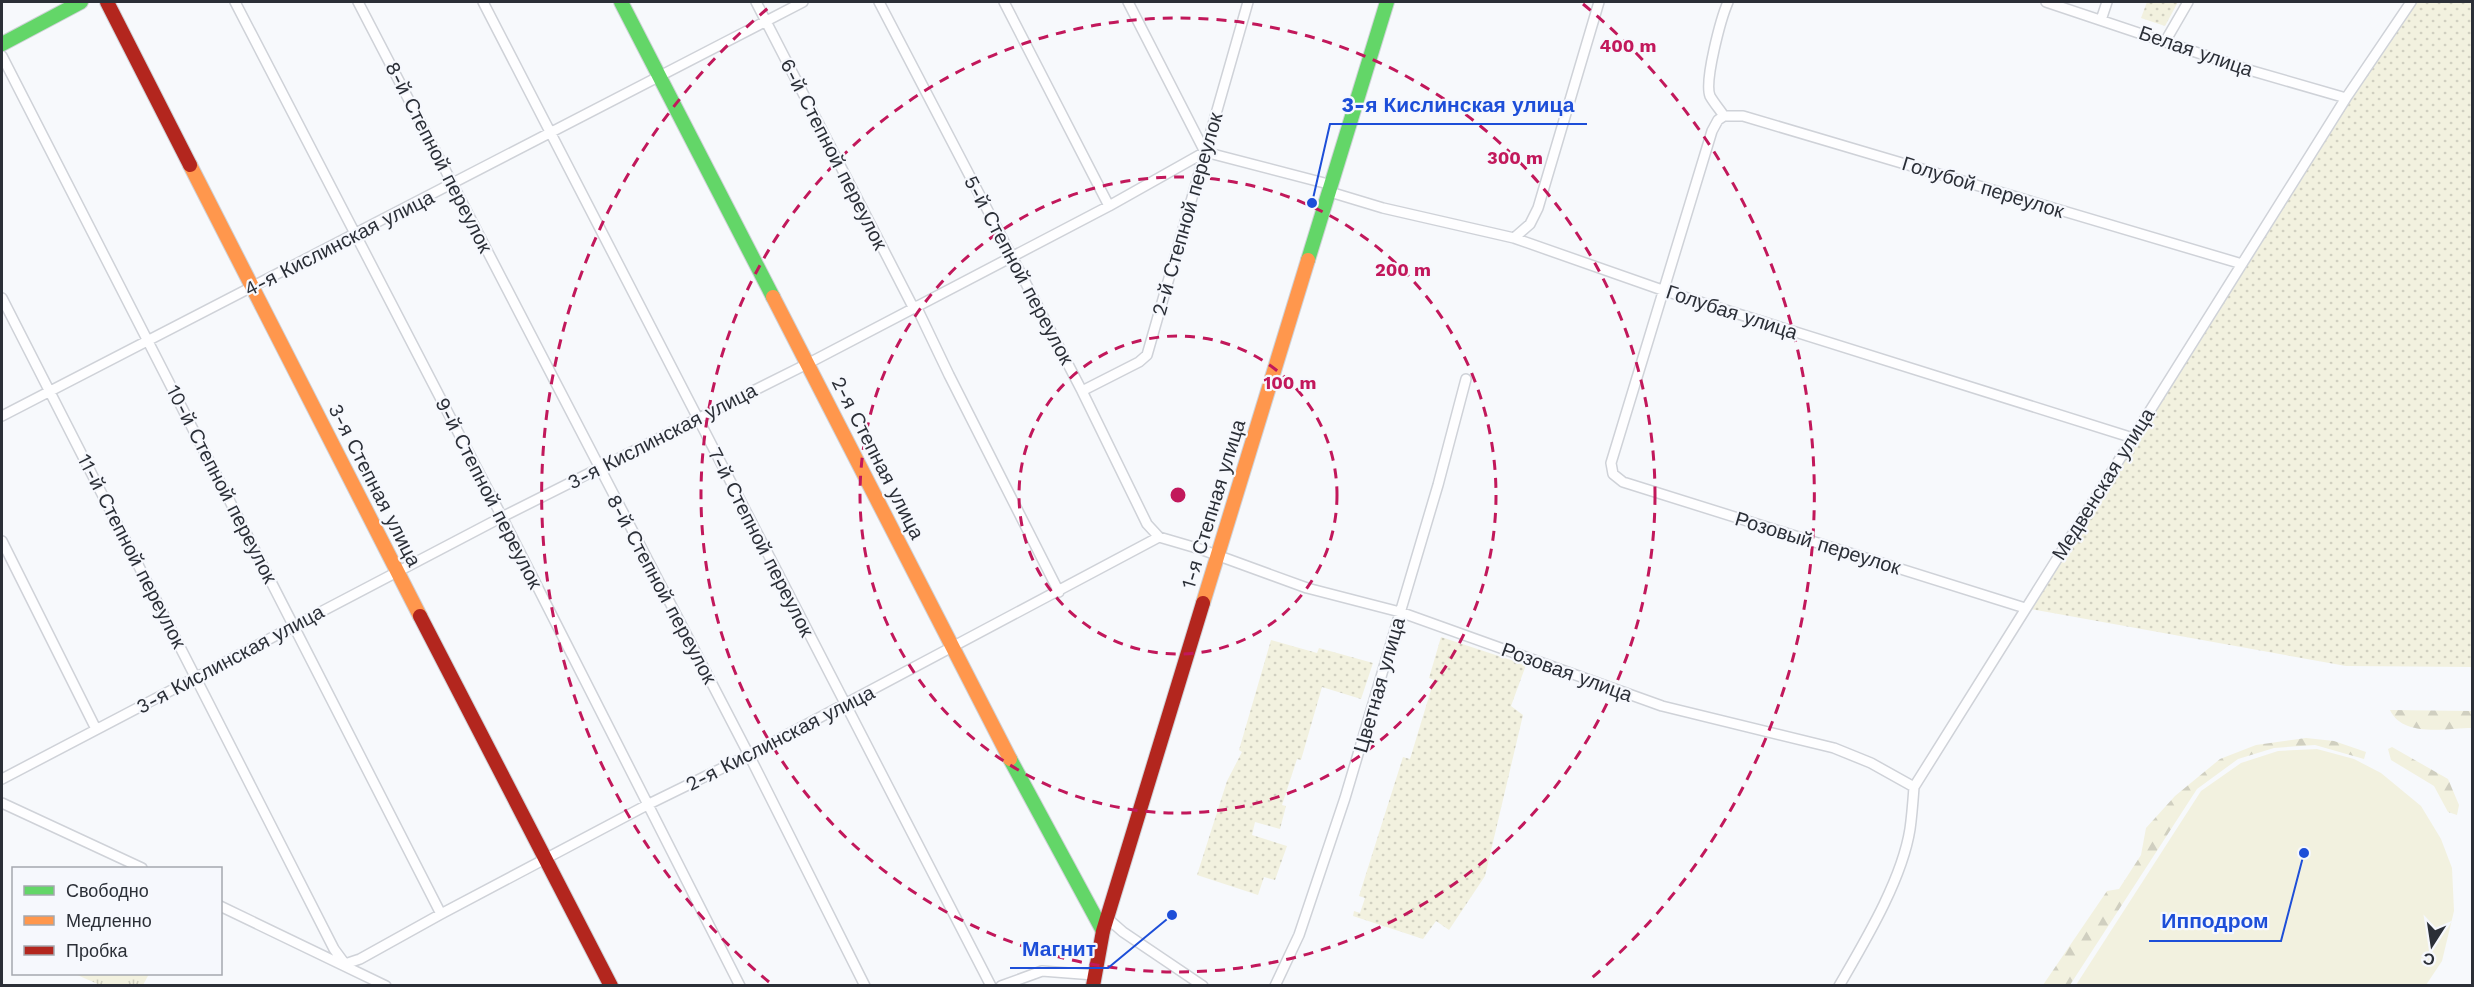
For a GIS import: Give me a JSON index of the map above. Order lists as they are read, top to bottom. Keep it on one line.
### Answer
{"streets":{"street":["Белая улица","6-й Степной переулок","8-й Степной переулок","Голубой переулок","2-й Степной переулок","4-я Кислинская улица","5-й Степной переулок","Голубая улица","3-я Кислинская улица","2-я Степная улица","10-й Степной переулок","Медвенская улица","3-я Степная улица","9-й Степной переулок","1-я Степная улица","7-й Степной переулок","Розовый переулок","11-й Степной переулок","Розовая улица","Цветная улица","2-я Кислинская улица"]},"crossings":[["Белая улица","Медвенская улица"],["6-й Степной переулок","4-я Кислинская улица"],["6-й Степной переулок","3-я Кислинская улица"],["6-й Степной переулок","2-я Кислинская улица"],["8-й Степной переулок","4-я Кислинская улица"],["8-й Степной переулок","3-я Кислинская улица"],["8-й Степной переулок","2-я Кислинская улица"],["Голубой переулок","Медвенская улица"],["2-й Степной переулок","5-й Степной переулок"],["2-й Степной переулок","3-я Кислинская улица"],["4-я Кислинская улица","2-я Степная улица"],["4-я Кислинская улица","10-й Степной переулок"],["4-я Кислинская улица","3-я Степная улица"],["4-я Кислинская улица","9-й Степной переулок"],["4-я Кислинская улица","7-й Степной переулок"],["4-я Кислинская улица","11-й Степной переулок"],["5-й Степной переулок","3-я Кислинская улица"],["5-й Степной переулок","2-я Кислинская улица"],["Голубая улица","Медвенская улица"],["Голубая улица","1-я Степная улица"],["Голубая улица","Розовый переулок"],["3-я Кислинская улица","2-я Степная улица"],["3-я Кислинская улица","10-й Степной переулок"],["3-я Кислинская улица","3-я Степная улица"],["3-я Кислинская улица","9-й Степной переулок"],["3-я Кислинская улица","7-й Степной переулок"],["3-я Кислинская улица","11-й Степной переулок"],["2-я Степная улица","1-я Степная улица"],["2-я Степная улица","2-я Кислинская улица"],["10-й Степной переулок","2-я Кислинская улица"],["Медвенская улица","Розовый переулок"],["Медвенская улица","Розовая улица"],["3-я Степная улица","2-я Кислинская улица"],["9-й Степной переулок","2-я Кислинская улица"],["1-я Степная улица","Розовая улица"],["7-й Степной переулок","2-я Кислинская улица"],["11-й Степной переулок","2-я Кислинская улица"],["Розовая улица","Цветная улица"]],"places":["3-я Кислинская улица","Ипподром","Магнит"],"legend":["Свободно","Медленно","Пробка"],"north":"bottom","rings":["400 m","300 m","200 m","100 m"]}
